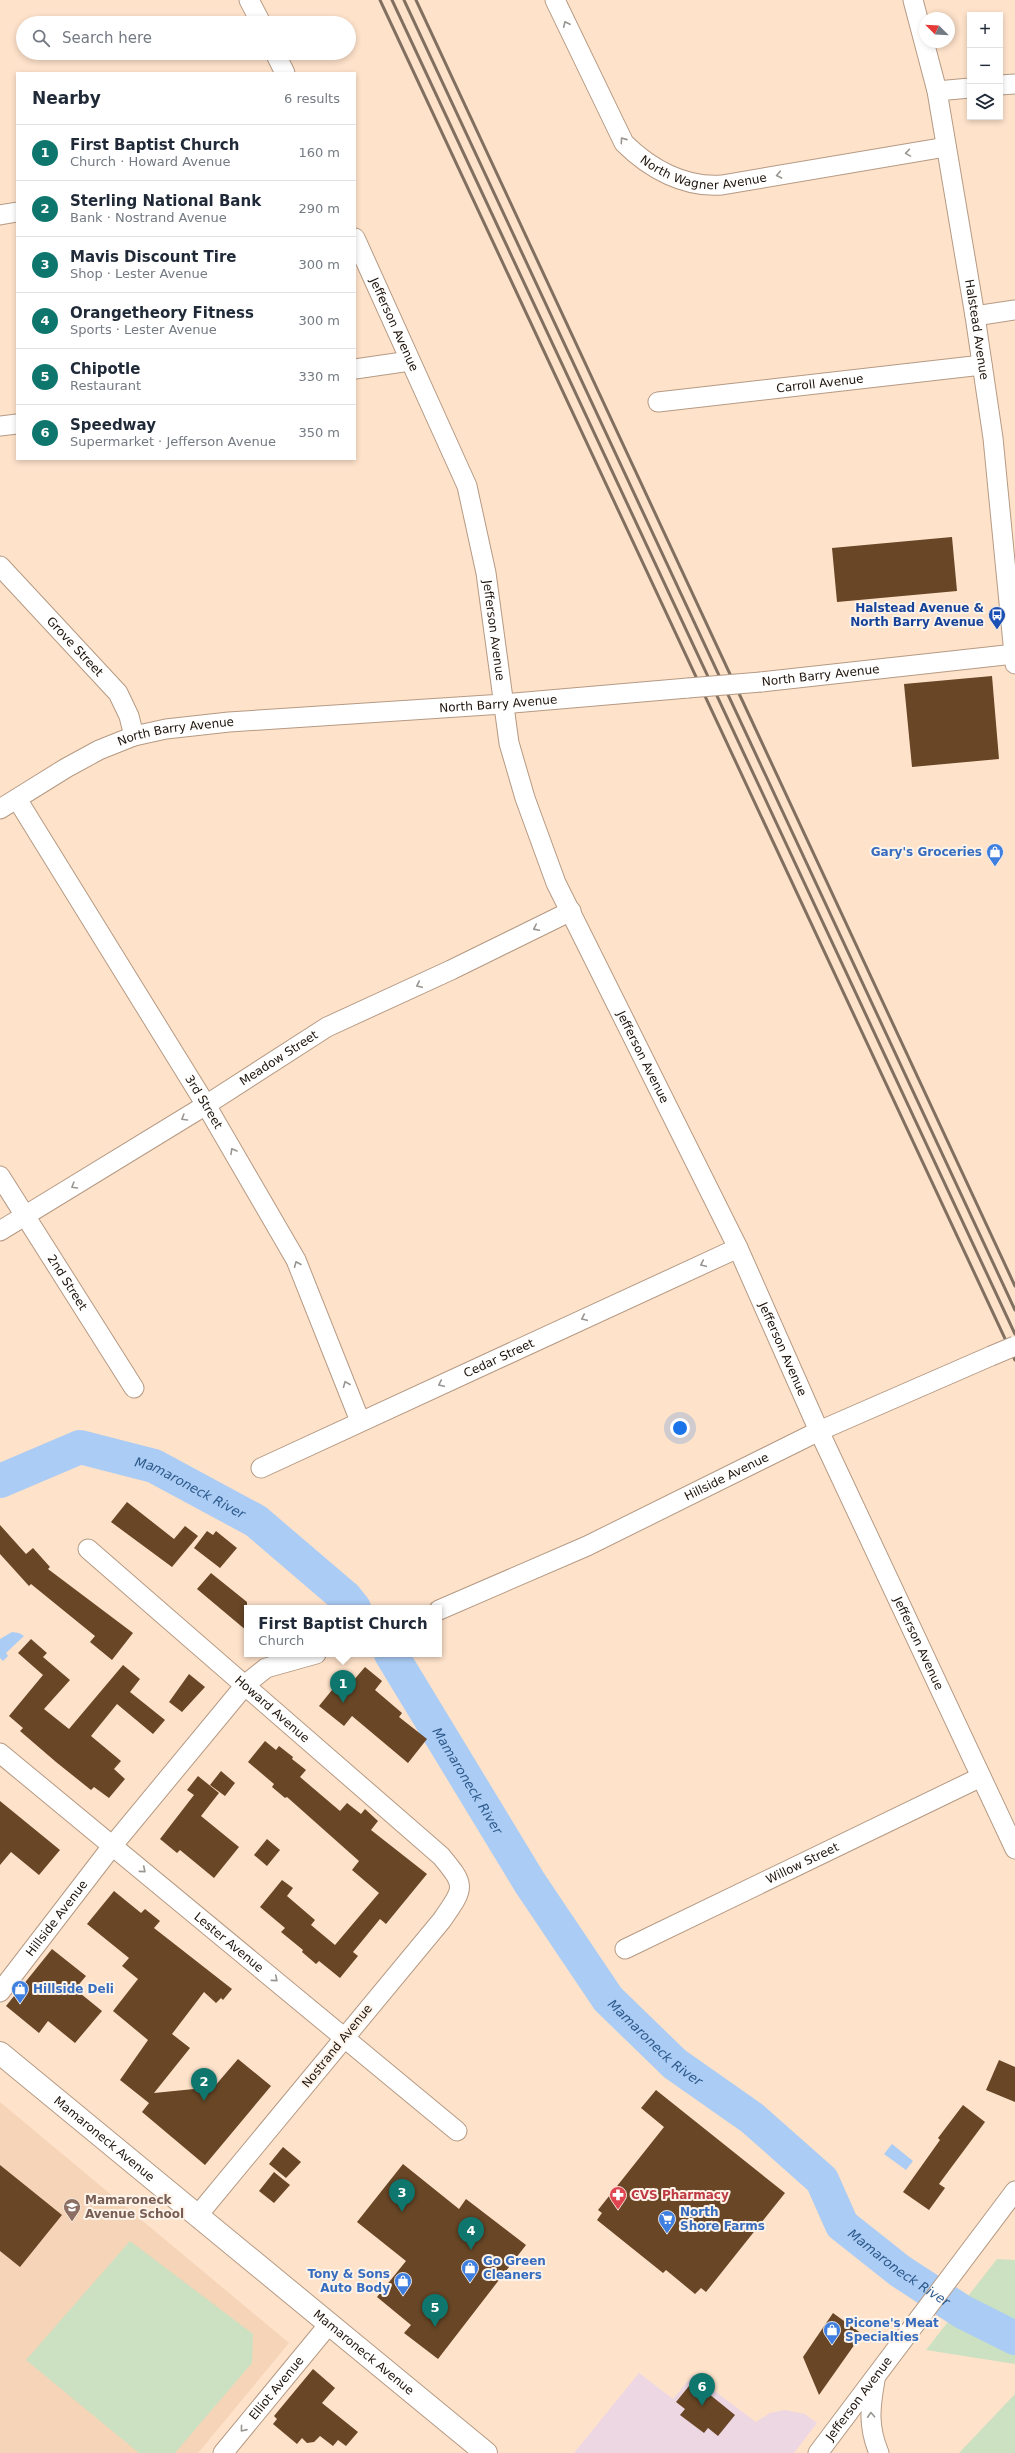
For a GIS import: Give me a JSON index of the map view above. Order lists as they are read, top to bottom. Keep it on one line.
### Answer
{"streets":{"main road":["Mamaroneck Avenue"],"street":["North Wagner Avenue","Jefferson Avenue","Halstead Avenue","Carroll Avenue","Grove Street","North Barry Avenue","Meadow Street","3rd Street","2nd Street","Cedar Street","Hillside Avenue","Howard Avenue","Willow Street","Lester Avenue","Nostrand Avenue","Elliot Avenue"]},"crossings":[["North Wagner Avenue","Halstead Avenue"],["Jefferson Avenue","North Barry Avenue"],["Jefferson Avenue","Meadow Street"],["Jefferson Avenue","Cedar Street"],["Jefferson Avenue","Hillside Avenue"],["Jefferson Avenue","Willow Street"],["Halstead Avenue","Carroll Avenue"],["Halstead Avenue","North Barry Avenue"],["Grove Street","North Barry Avenue"],["North Barry Avenue","3rd Street"],["Meadow Street","3rd Street"],["Meadow Street","2nd Street"],["3rd Street","Cedar Street"],["Hillside Avenue","Howard Avenue"],["Hillside Avenue","Lester Avenue"],["Howard Avenue","Nostrand Avenue"],["Lester Avenue","Nostrand Avenue"],["Nostrand Avenue","Mamaroneck Avenue"],["Mamaroneck Avenue","Elliot Avenue"]],"one_way":["North Wagner Avenue","Meadow Street","3rd Street","Cedar Street","Lester Avenue","Elliot Avenue"],"water":["Mamaroneck River"],"places":{"bus stop":["Halstead Avenue & North Barry Avenue"],"shop":["Gary's Groceries","Hillside Deli","Go Green Cleaners","Tony & Sons Auto Body","Picone's Meat Specialties"],"pharmacy":["CVS Pharmacy"],"school or university":["Mamaroneck Avenue School"],"supermarket":["North Shore Farms"]},"north":"top left","page":{"map_buttons":["+","−"],"search":"Search here","heading":["Nearby","6 results"],"list":[{"mark":"1","name":"First Baptist Church","note":"Church · Howard Avenue","value":"160 m"},{"mark":"2","name":"Sterling National Bank","note":"Bank · Nostrand Avenue","value":"290 m"},{"mark":"3","name":"Mavis Discount Tire","note":"Shop · Lester Avenue","value":"300 m"},{"mark":"4","name":"Orangetheory Fitness","note":"Sports · Lester Avenue","value":"300 m"},{"mark":"5","name":"Chipotle","note":"Restaurant","value":"330 m"},{"mark":"6","name":"Speedway","note":"Supermarket · Jefferson Avenue","value":"350 m"}],"popup":["First Baptist Church","Church"],"pins":["1","2","3","4","5","6"]}}
